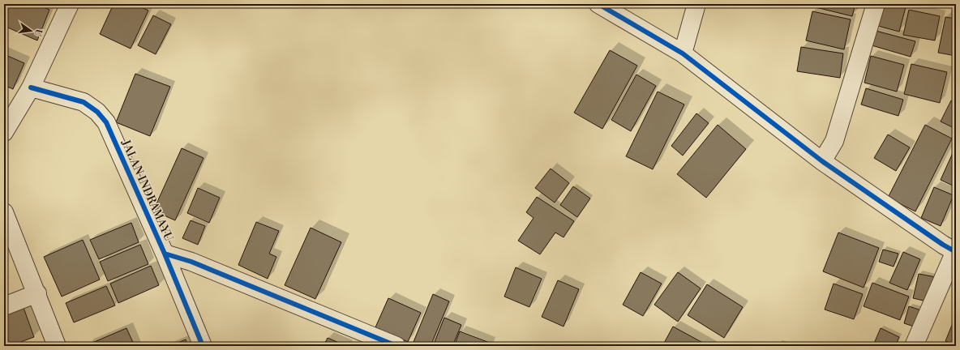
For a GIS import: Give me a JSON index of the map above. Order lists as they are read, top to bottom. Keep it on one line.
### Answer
{"streets":{"street":["JALAN INDRAMAYU"]},"north":"right"}
